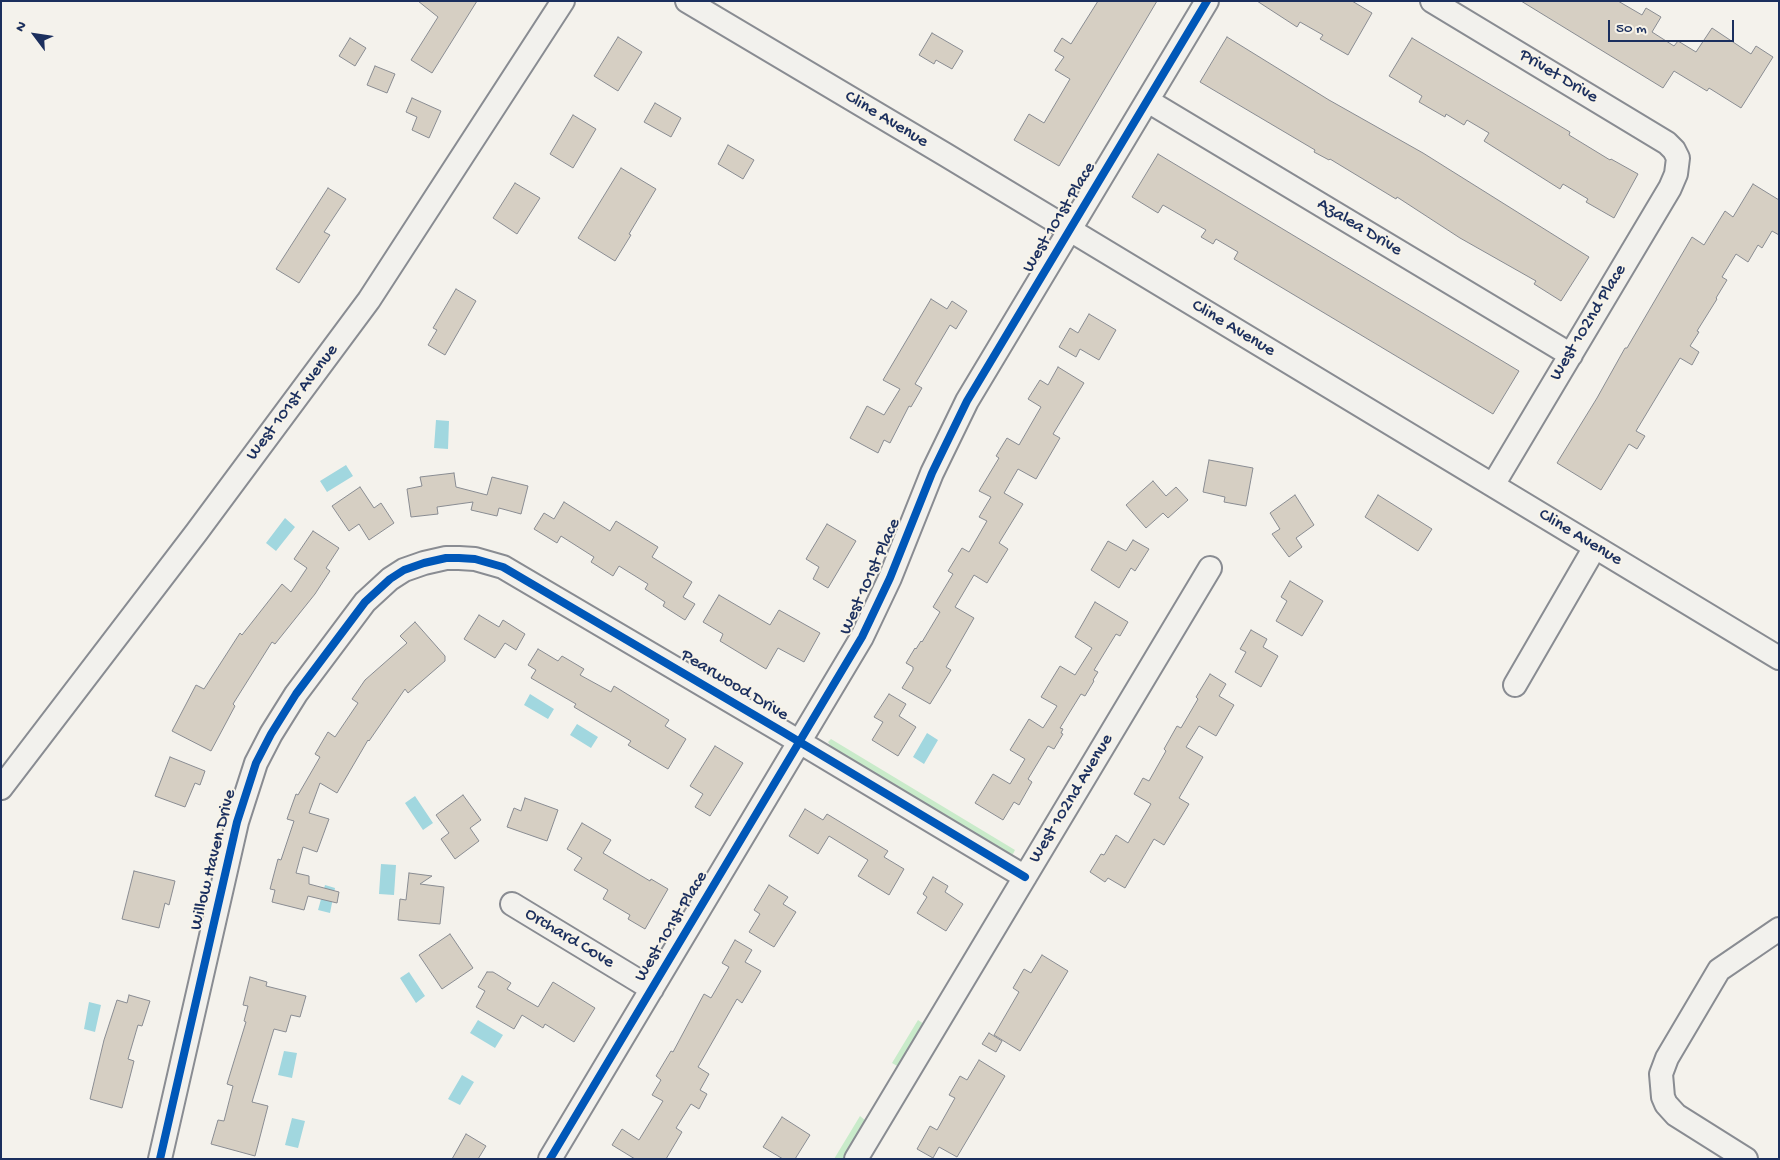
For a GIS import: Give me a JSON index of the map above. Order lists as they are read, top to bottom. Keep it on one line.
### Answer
{"streets":{"street":["Privet Drive","Cline Avenue","West 101st Place","Azalea Drive","West 102nd Place","West 101st Avenue","Pearwood Drive","West 102nd Avenue","Willow Haven Drive","Orchard Cove"]},"crossings":[["Privet Drive","West 102nd Place"],["Cline Avenue","West 101st Place"],["Cline Avenue","West 102nd Place"],["West 101st Place","Azalea Drive"],["West 101st Place","Pearwood Drive"],["West 101st Place","Orchard Cove"],["Azalea Drive","West 102nd Place"],["Pearwood Drive","West 102nd Avenue"],["Pearwood Drive","Willow Haven Drive"]],"scale_bar":"50 m","north":"top left"}
